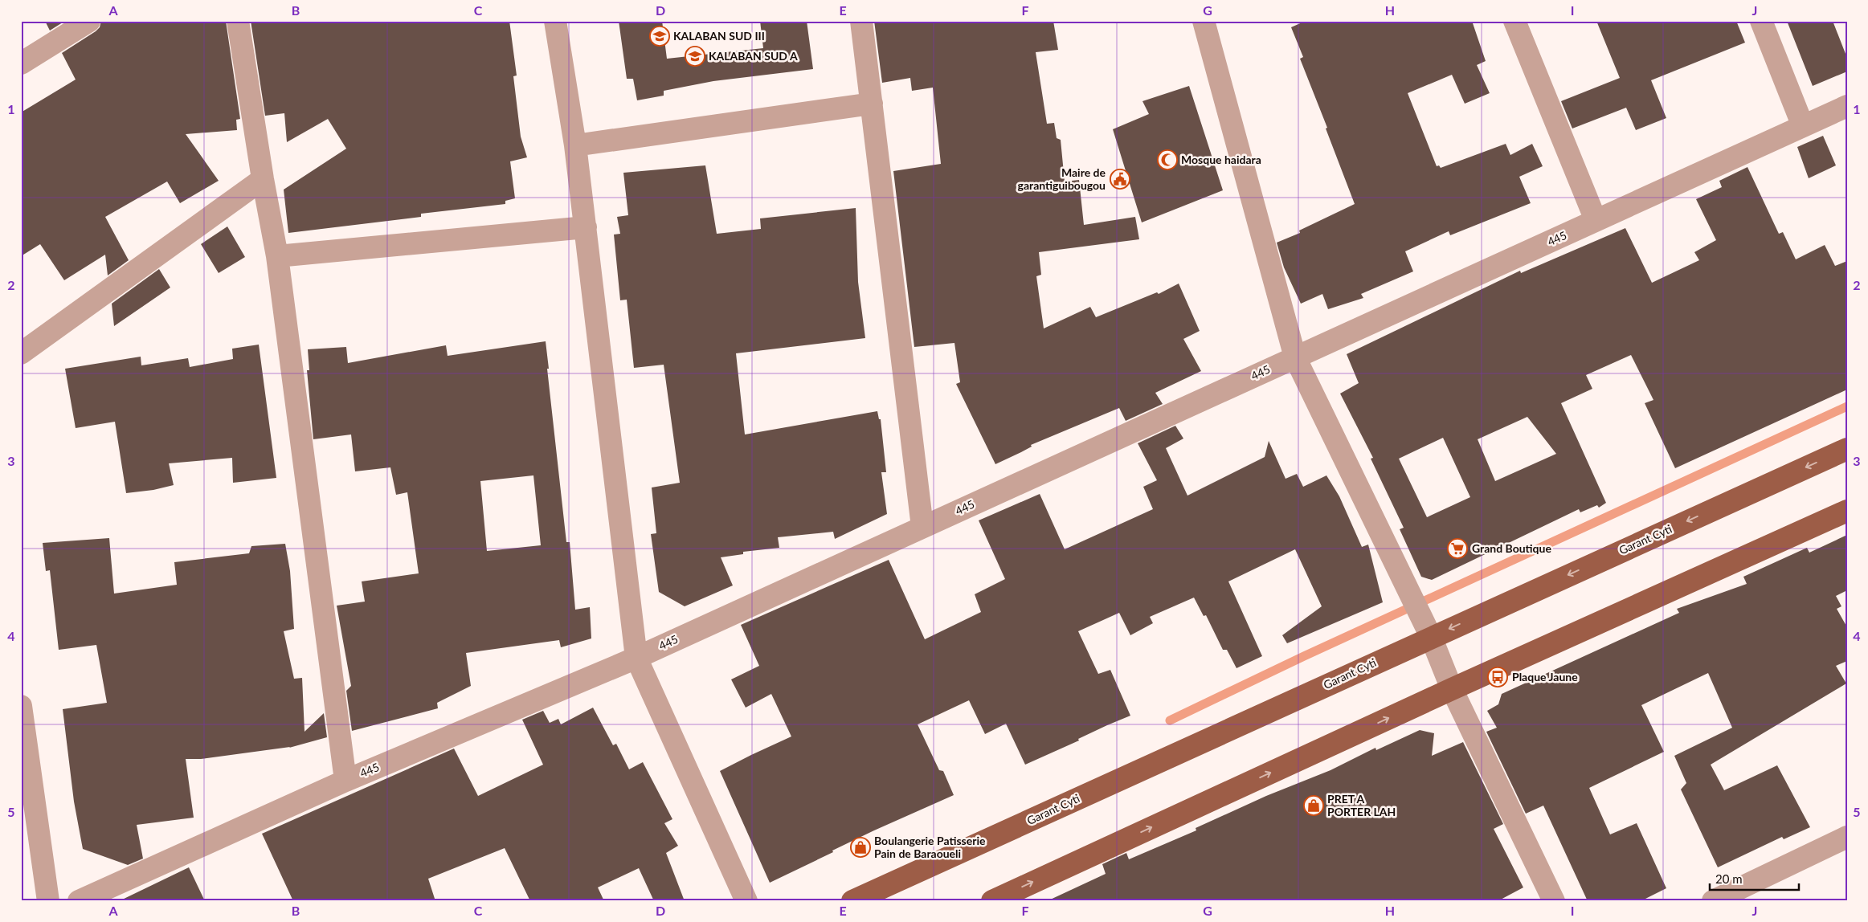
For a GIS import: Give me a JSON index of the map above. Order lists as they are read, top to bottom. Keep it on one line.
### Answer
{"streets":{"main road":["Garant Cyti"],"street":["445"]},"places":{"school or university":["KALABAN SUD III","KALABAN SUD A"],"mosque":["Mosque haidara"],"public building":["Maire de garantiguibougou"],"supermarket":["Grand Boutique"],"bus stop":["Plaque Jaune"],"shop":["PRET A PORTER LAH","Boulangerie Patisserie Pain de Baraoueli"]},"scale_bar":"20 m","grid":{"columns":["A","B","C","D","E","F","G","H","I","J"],"rows":["1","2","3","4","5"]}}
